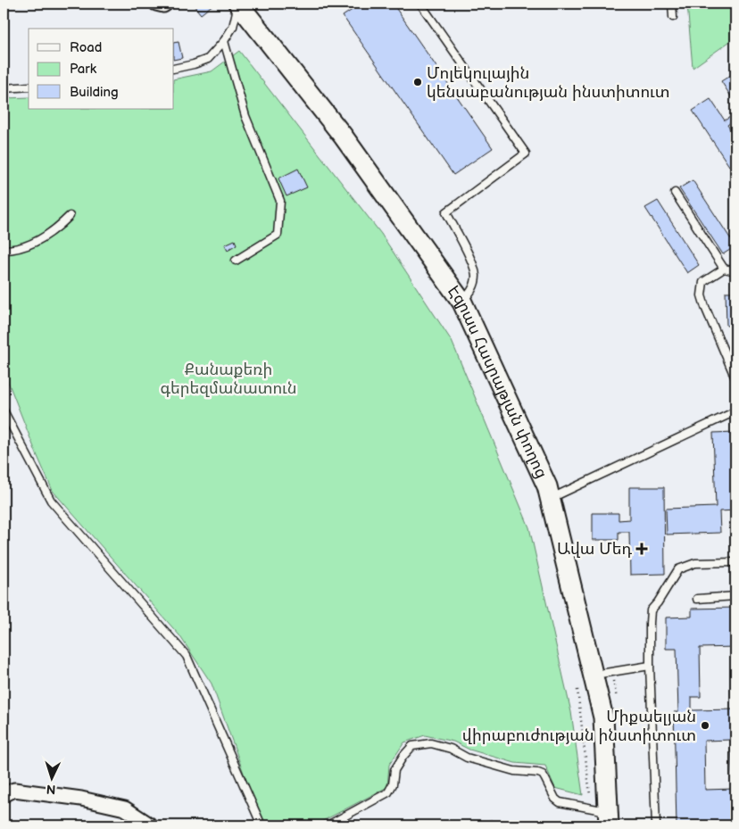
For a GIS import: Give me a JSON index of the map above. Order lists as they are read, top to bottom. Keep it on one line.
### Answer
{"streets":{"street":["Էզրաս Հասրաթյան փողոց"]},"parks":["Քանաքեռի գերեզմանատուն"],"places":{"other":["Մոլեկուլային կենսաբանության ինստիտուտ","Միքաելյան վիրաբուժության ինստիտուտ"],"health":["Ավա Մեդ"]},"legend":["Road","Park","Building"],"north":"bottom"}
